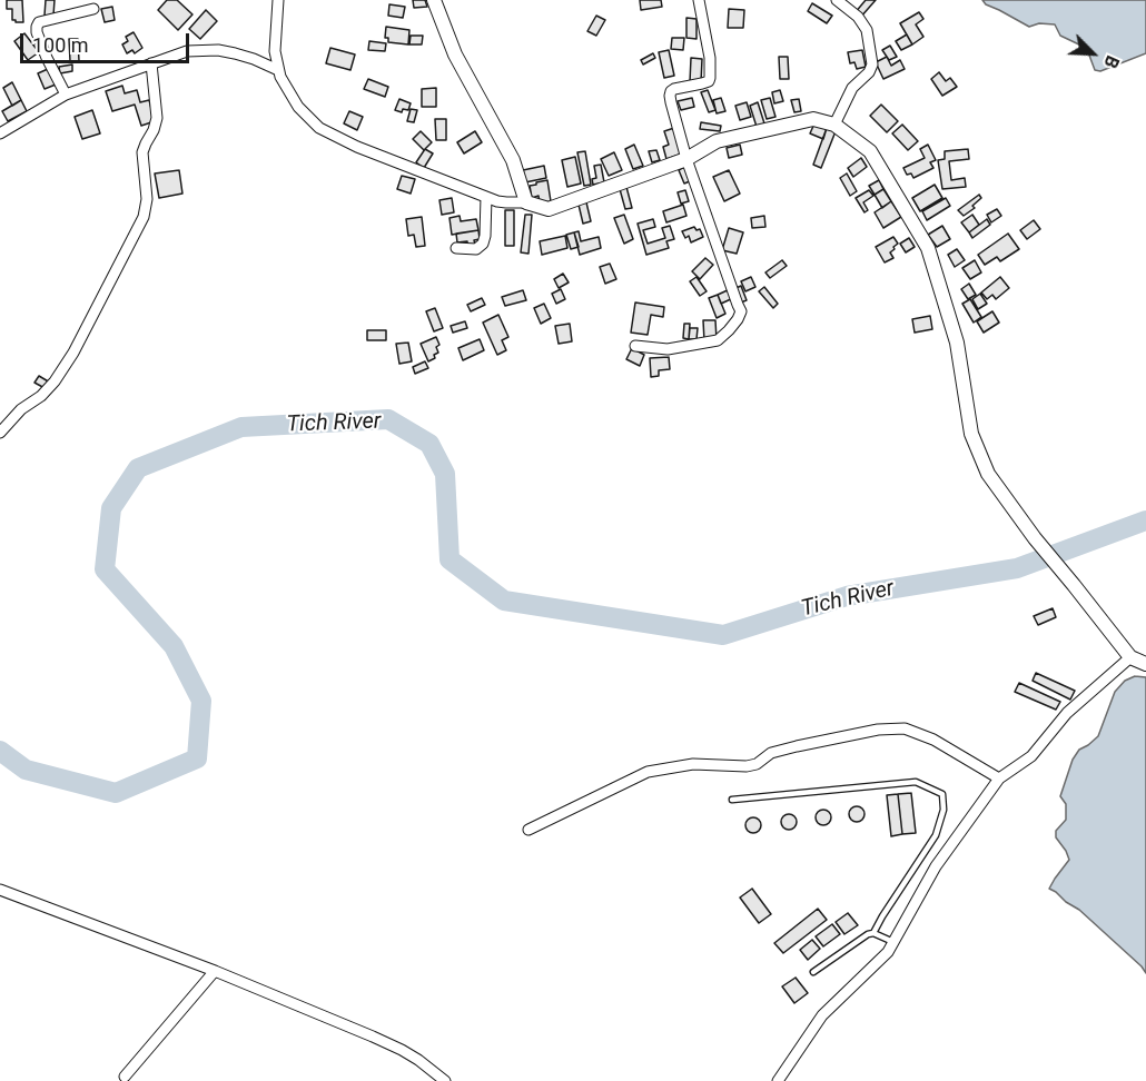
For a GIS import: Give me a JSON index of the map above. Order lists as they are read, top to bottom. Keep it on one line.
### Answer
{"water":["Tich River"],"scale_bar":"100 m","north":"bottom right"}
